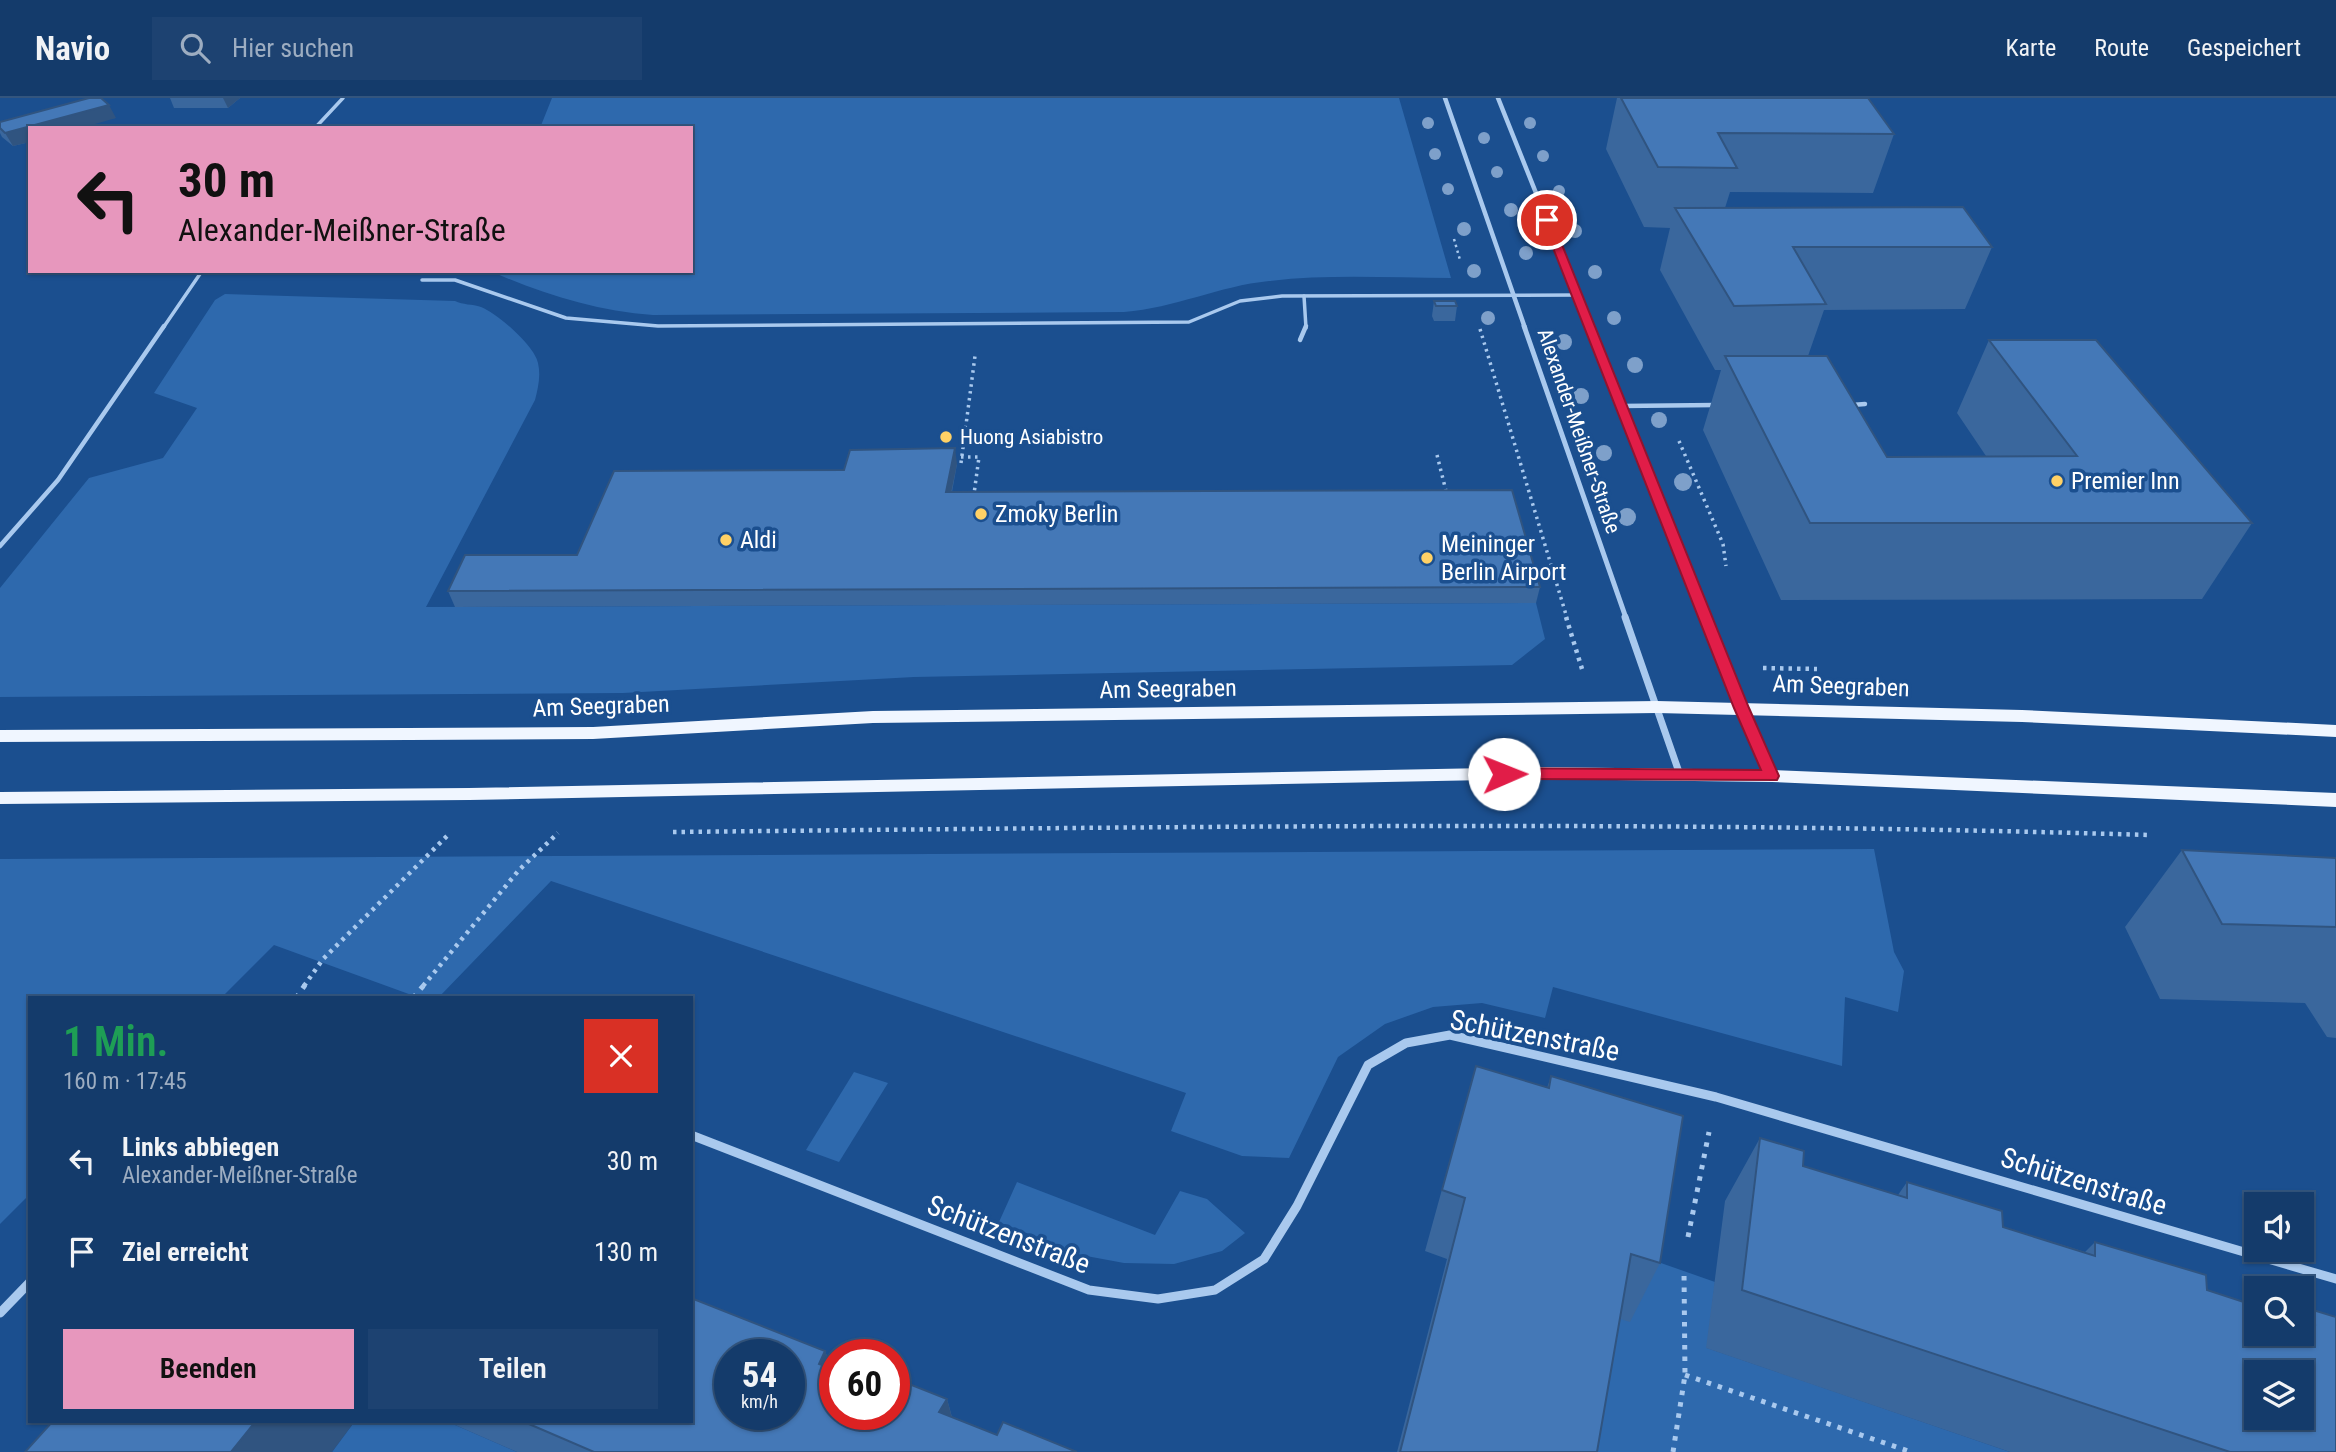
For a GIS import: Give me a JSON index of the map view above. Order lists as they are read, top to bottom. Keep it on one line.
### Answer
{"streets":{"main road":["Am Seegraben"],"street":["Alexander-Meißner-Straße","Schützenstraße"]},"crossings":[["Alexander-Meißner-Straße","Am Seegraben"]],"places":["Huong Asiabistro","Premier Inn","Zmoky Berlin","Aldi","Meininger Berlin Airport"],"page":{"header":"Navio","search":"Hier suchen","nav":["Karte","Route","Gespeichert"],"turn":["30 m","Alexander-Meißner-Straße"],"heading":["1 Min.","160 m · 17:45"],"list":[{"name":"Links abbiegen","note":"Alexander-Meißner-Straße","value":"30 m"},{"name":"Ziel erreicht","value":"130 m"}],"buttons":["Beenden","Teilen"],"speed":"54 km/h","limit":"60"}}
